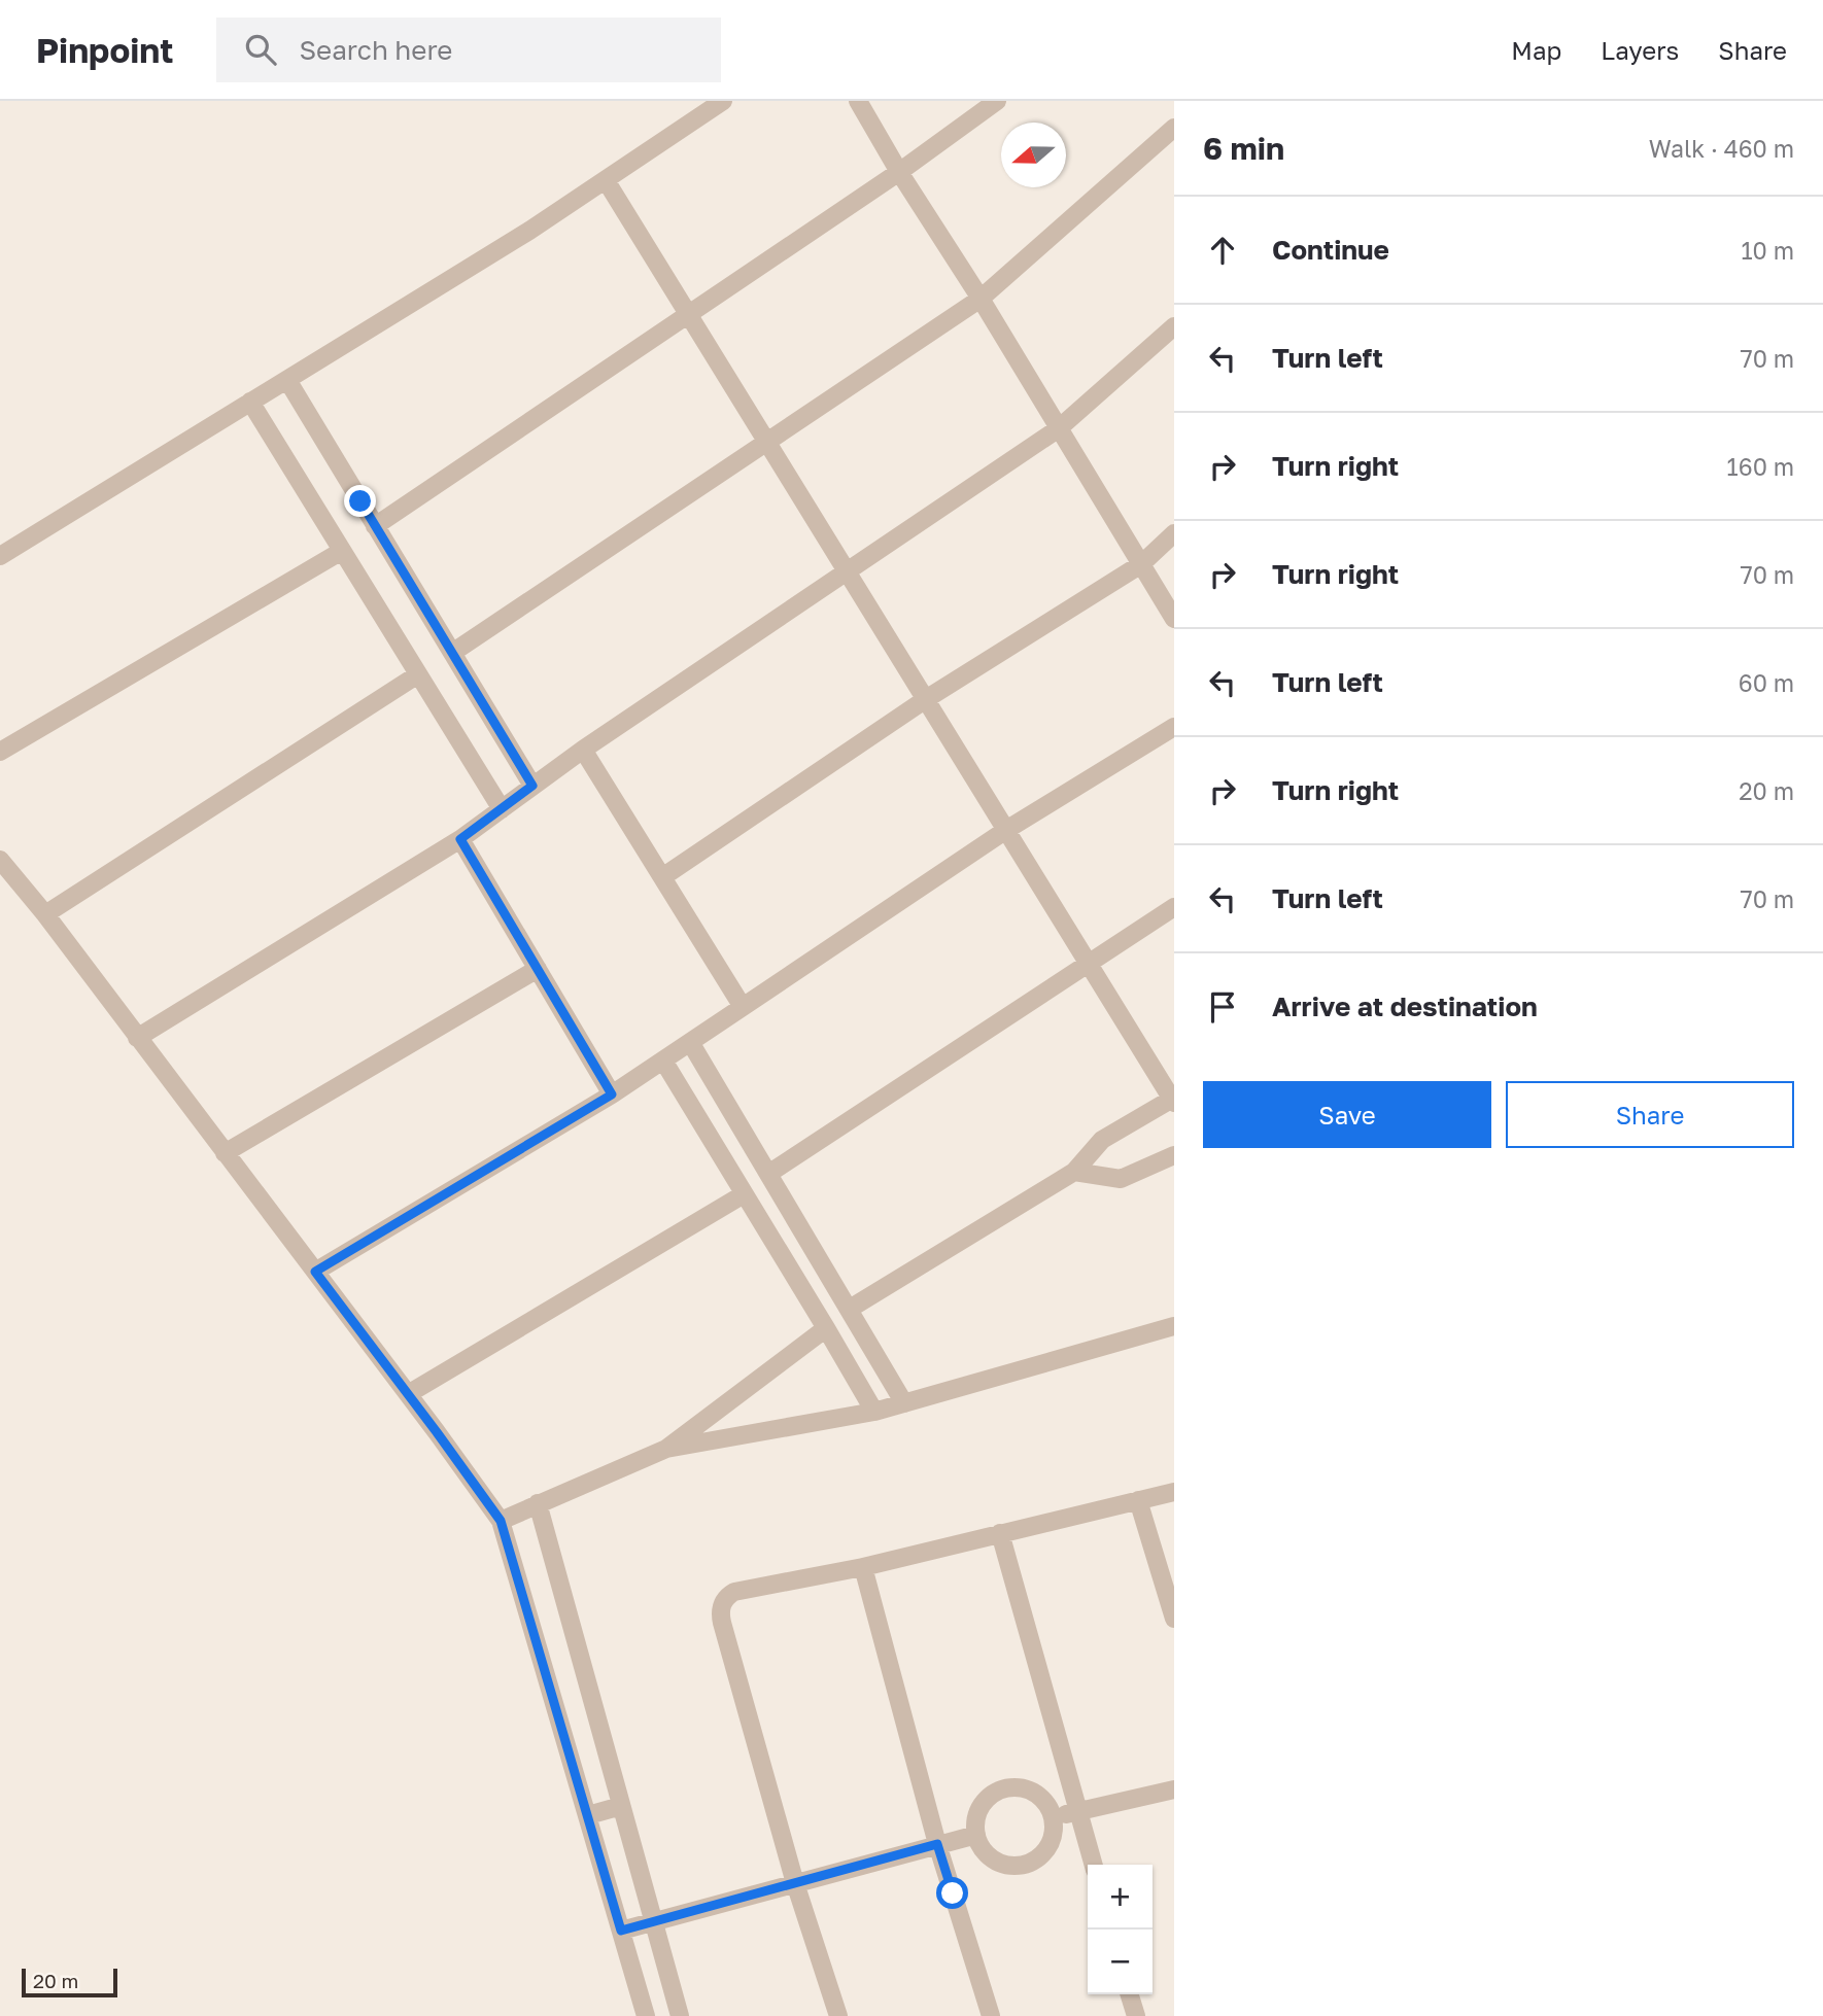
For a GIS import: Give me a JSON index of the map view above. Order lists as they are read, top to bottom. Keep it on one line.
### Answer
{"scale_bar":"20 m","north":"left","page":{"header":"Pinpoint","search":"Search here","nav":["Map","Layers","Share"],"heading":["6 min","Walk · 460 m"],"list":[["Continue","10 m"],["Turn left","70 m"],["Turn right","160 m"],["Turn right","70 m"],["Turn left","60 m"],["Turn right","20 m"],["Turn left","70 m"],"Arrive at destination"],"buttons":["Save","Share"],"map_buttons":["+","−"],"scale":"20 m"}}
